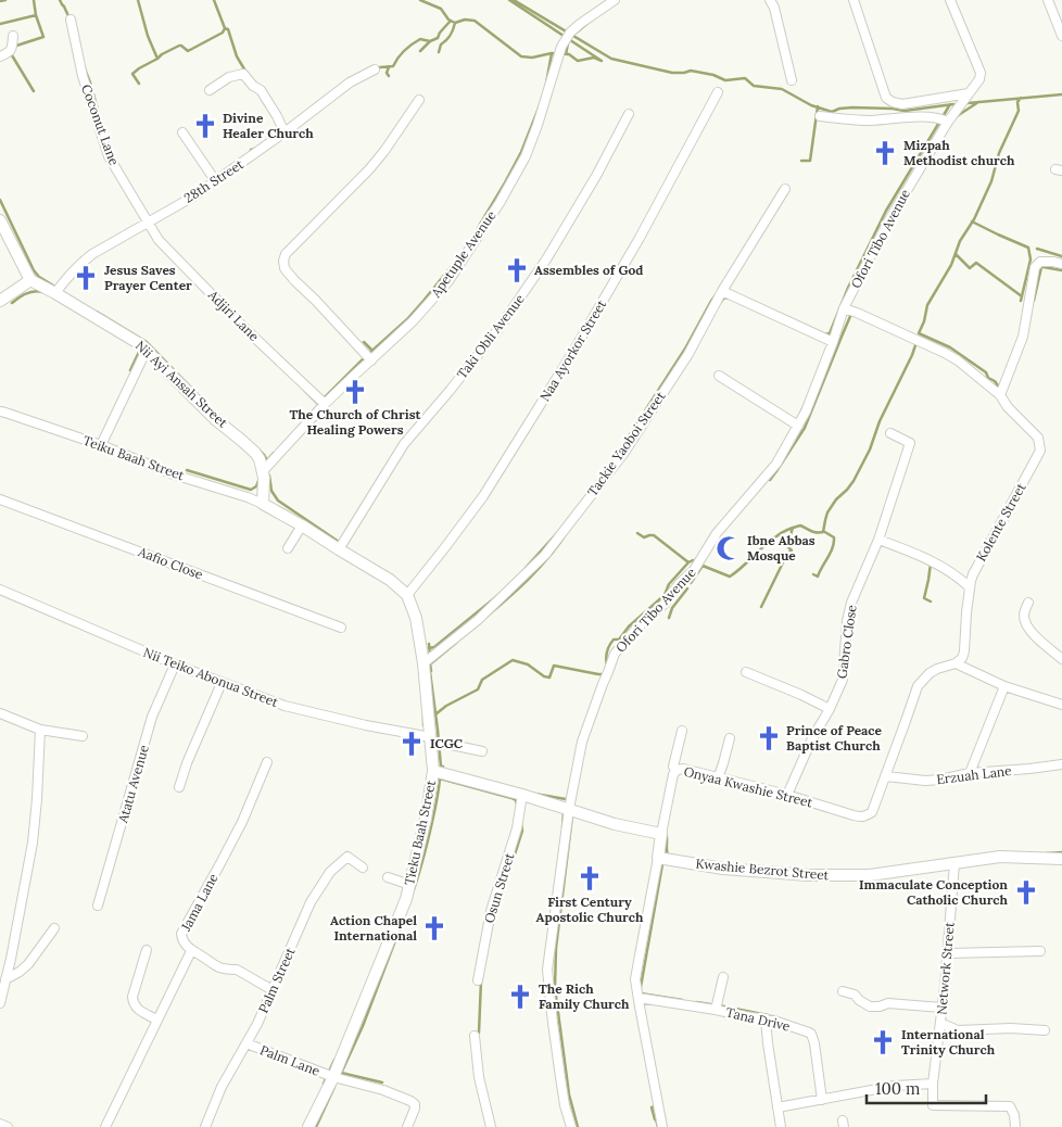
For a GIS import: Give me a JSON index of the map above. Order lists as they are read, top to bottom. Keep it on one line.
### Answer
{"streets":{"street":["Coconut Lane","28th Street","Ofori Tibo Avenue","Apetuple Avenue","Adjiri Lane","Taki Obli Avenue","Naa Ayorkor Street","Nii Ayi Ansah Street","Tackie Yaoboi Street","Teiku Baah Street","Kolente Street","Aafio Close","Gabro Close","Nii Teiko Abonua Street","Erzuah Lane","Atatu Avenue","Onyaa Kwashie Street","Tieku Baah Street","Kwashie Bezrot Street","Osun Street","Jama Lane","Network Street","Palm Street","Tana Drive","Palm Lane"]},"crossings":[["Coconut Lane","28th Street"],["Coconut Lane","Adjiri Lane"],["28th Street","Adjiri Lane"],["28th Street","Nii Ayi Ansah Street"],["Ofori Tibo Avenue","Kolente Street"],["Apetuple Avenue","Adjiri Lane"],["Apetuple Avenue","Nii Ayi Ansah Street"],["Naa Ayorkor Street","Tieku Baah Street"],["Nii Ayi Ansah Street","Teiku Baah Street"],["Tackie Yaoboi Street","Tieku Baah Street"],["Kolente Street","Onyaa Kwashie Street"],["Gabro Close","Onyaa Kwashie Street"],["Nii Teiko Abonua Street","Atatu Avenue"],["Nii Teiko Abonua Street","Tieku Baah Street"],["Erzuah Lane","Onyaa Kwashie Street"],["Onyaa Kwashie Street","Kwashie Bezrot Street"],["Onyaa Kwashie Street","Tana Drive"],["Tieku Baah Street","Palm Lane"],["Kwashie Bezrot Street","Network Street"],["Palm Street","Palm Lane"]],"places":{"church":["Divine Healer Church","Mizpah Methodist church","Assembles of God","Jesus Saves Prayer Center","The Church of Christ Healing Powers","Prince of Peace Baptist Church","ICGC","First Century Apostolic Church","Immaculate Conception Catholic Church","Action Chapel International","The Rich Family Church","International Trinity Church"],"mosque":["Ibne Abbas Mosque"]},"scale_bar":"100 m"}
